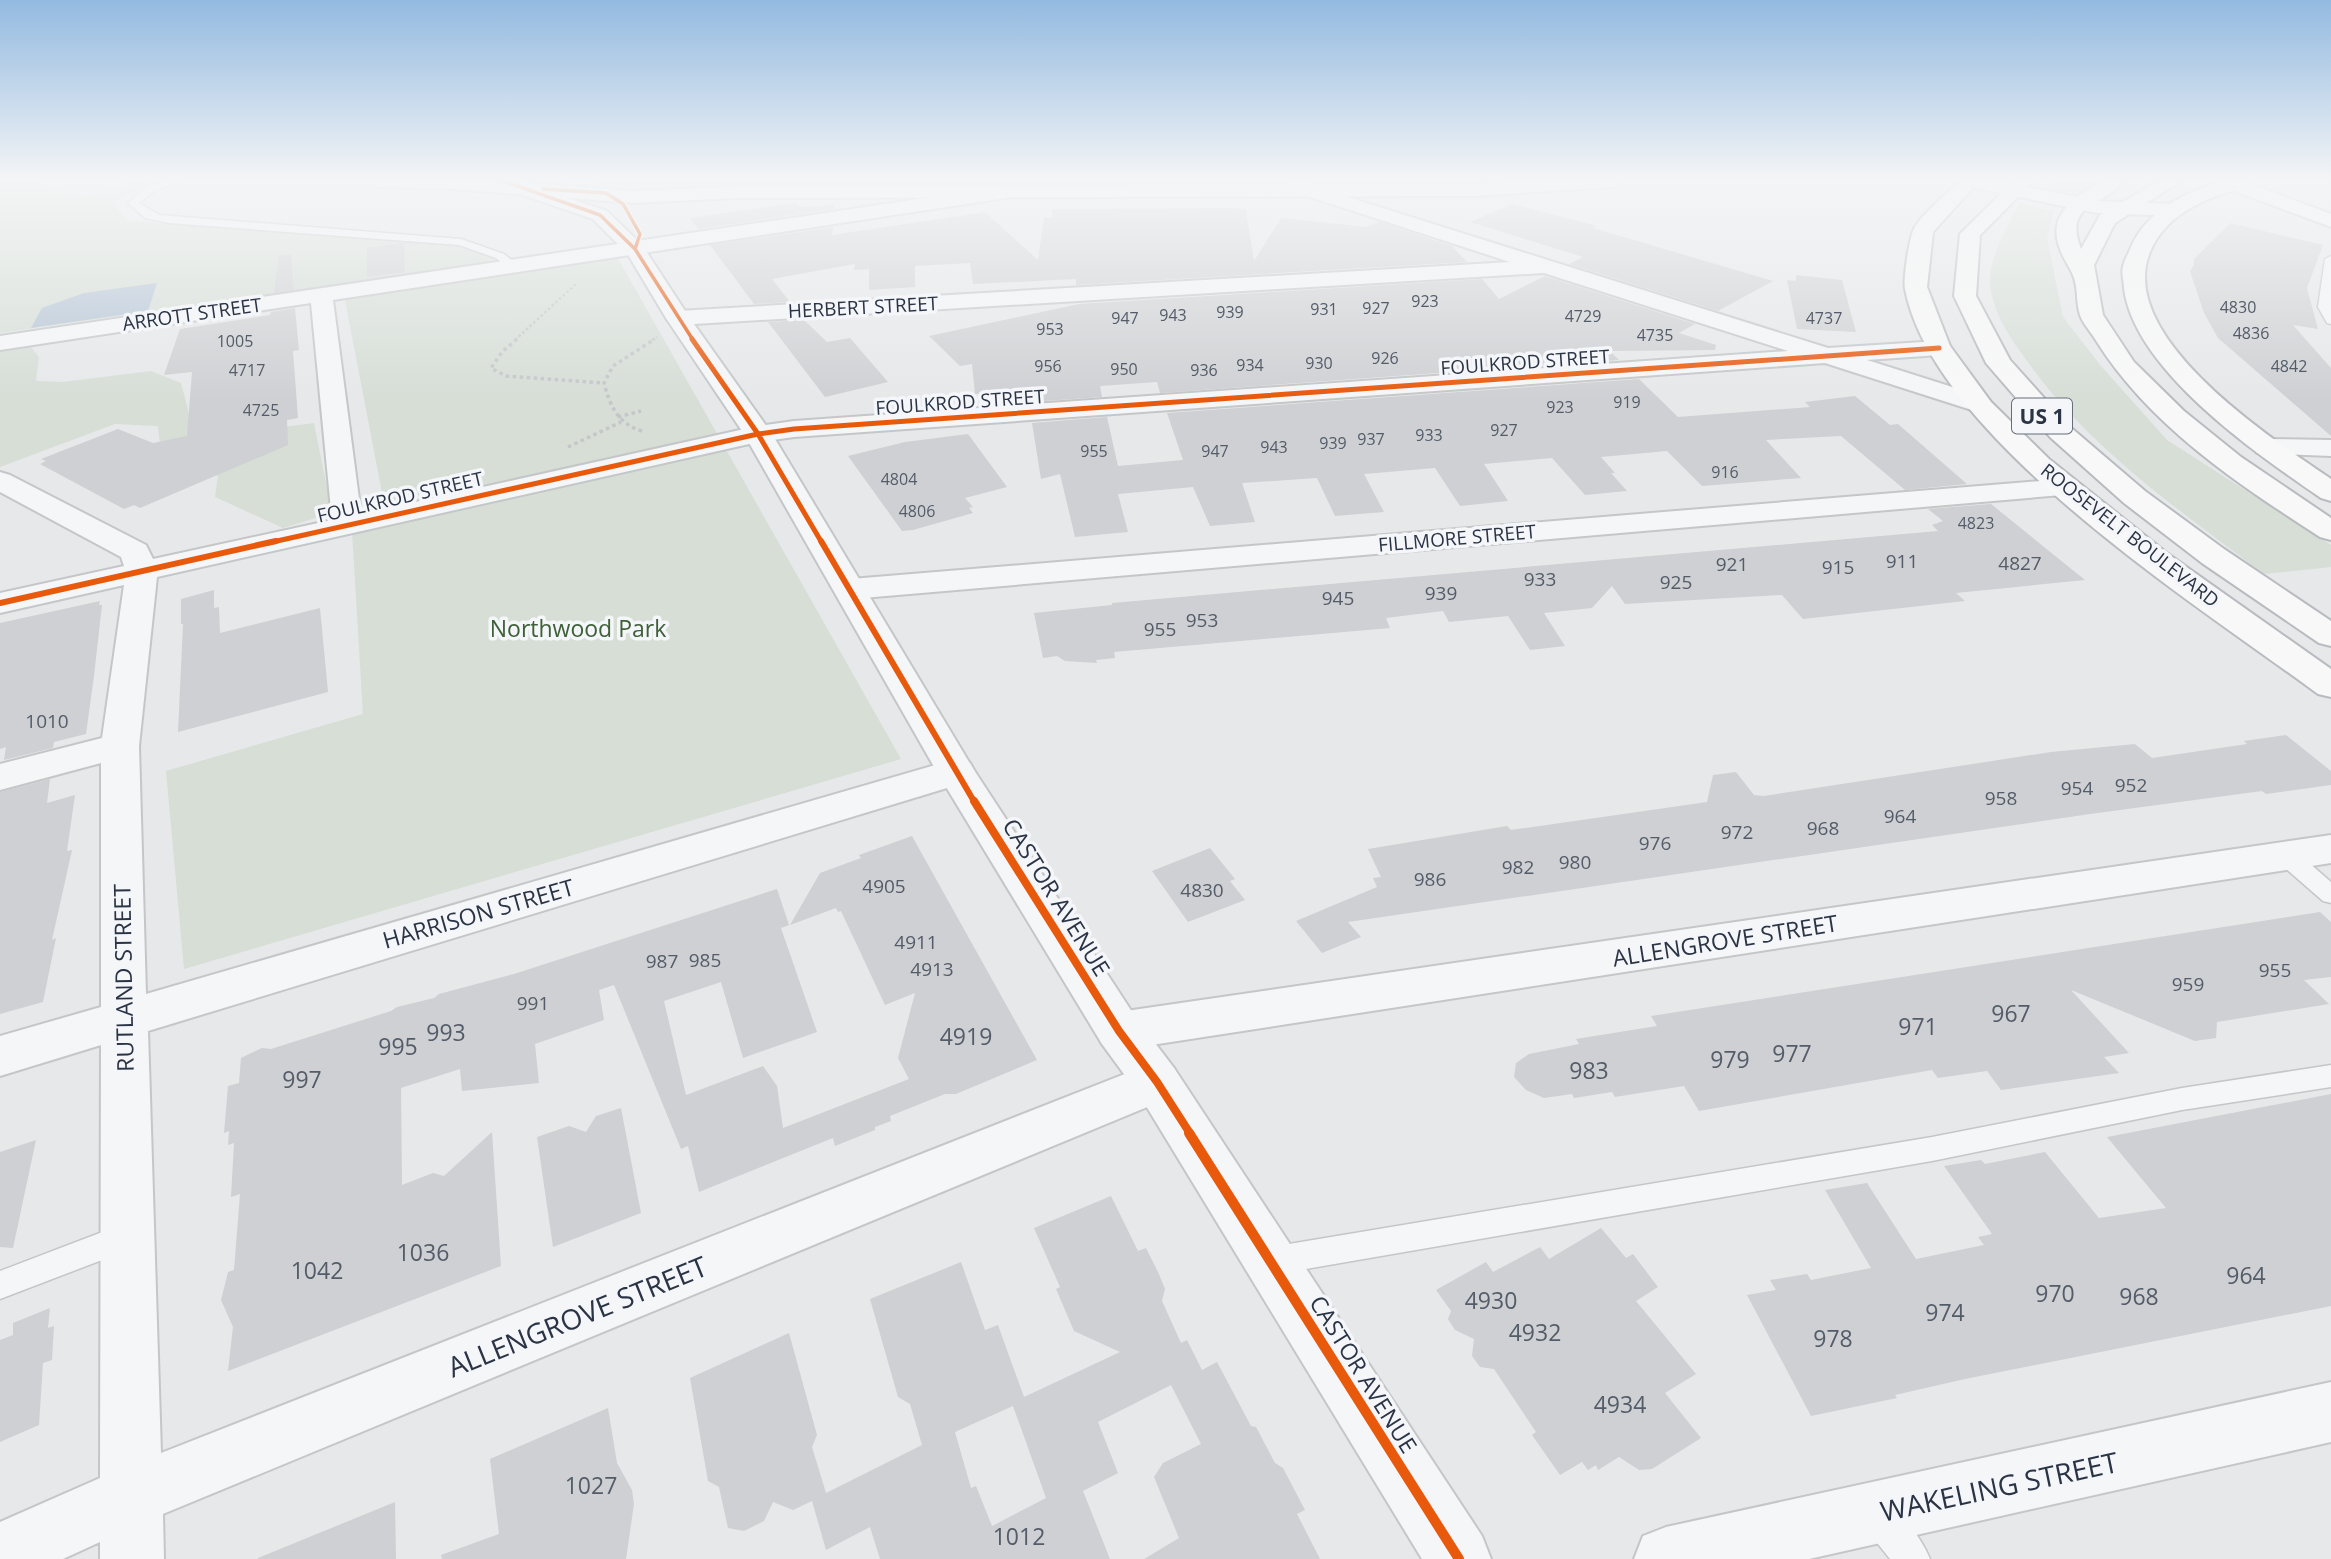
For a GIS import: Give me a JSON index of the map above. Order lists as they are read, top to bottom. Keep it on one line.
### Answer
{"streets":{"main road":["US 1","ROOSEVELT BOULEVARD"],"street":["HERBERT STREET","ARROTT STREET","FOULKROD STREET","FILLMORE STREET","CASTOR AVENUE","HARRISON STREET","ALLENGROVE STREET","RUTLAND STREET","WAKELING STREET"]},"crossings":[["HERBERT STREET","CASTOR AVENUE"],["FOULKROD STREET","ROOSEVELT BOULEVARD"],["FOULKROD STREET","CASTOR AVENUE"],["FOULKROD STREET","RUTLAND STREET"],["ROOSEVELT BOULEVARD","FILLMORE STREET"],["FILLMORE STREET","CASTOR AVENUE"],["CASTOR AVENUE","HARRISON STREET"],["CASTOR AVENUE","ALLENGROVE STREET"],["HARRISON STREET","RUTLAND STREET"],["ALLENGROVE STREET","RUTLAND STREET"]],"parks":["Northwood Park"],"house_numbers":["923","4830","927","931","939","943","4729","947","4737","953","4836","4735","1005","926","930","934","956","4842","950","4717","936","919","923","4725","927","933","937","939","943","955","947","916","4804","4806","4823","911","4827","921","915","933","925","939","945","953","955","1010","952","954","958","964","968","972","976","980","982","986","4905","4830","4911","985","987","4913","955","959","991","967","971","993","4919","995","977","979","983","997","1036","1042","964","970","968","4930","974","4932","978","4934","1027","1012"]}
